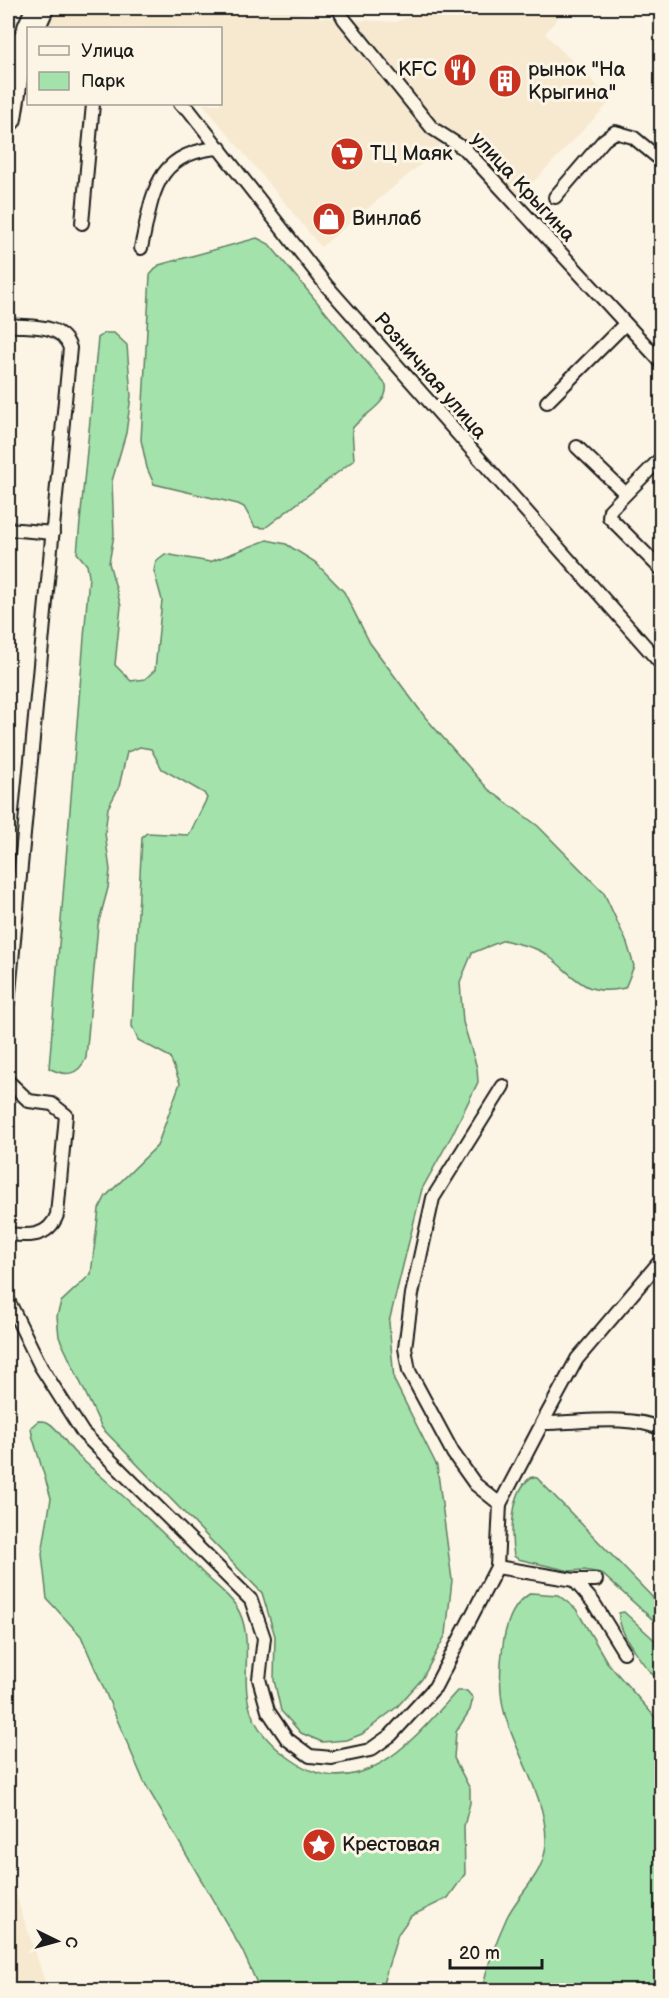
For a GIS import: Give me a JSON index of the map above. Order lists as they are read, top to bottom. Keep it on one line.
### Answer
{"streets":{"lane":["улица Крыгина","Розничная улица"]},"places":{"restaurant":["KFC"],"building":["рынок \"На Крыгина\""],"supermarket":["ТЦ Маяк"],"shop":["Винлаб"],"place":["Крестовая"]},"legend":["Улица","Парк"],"scale_bar":"20 m","north":"right"}
